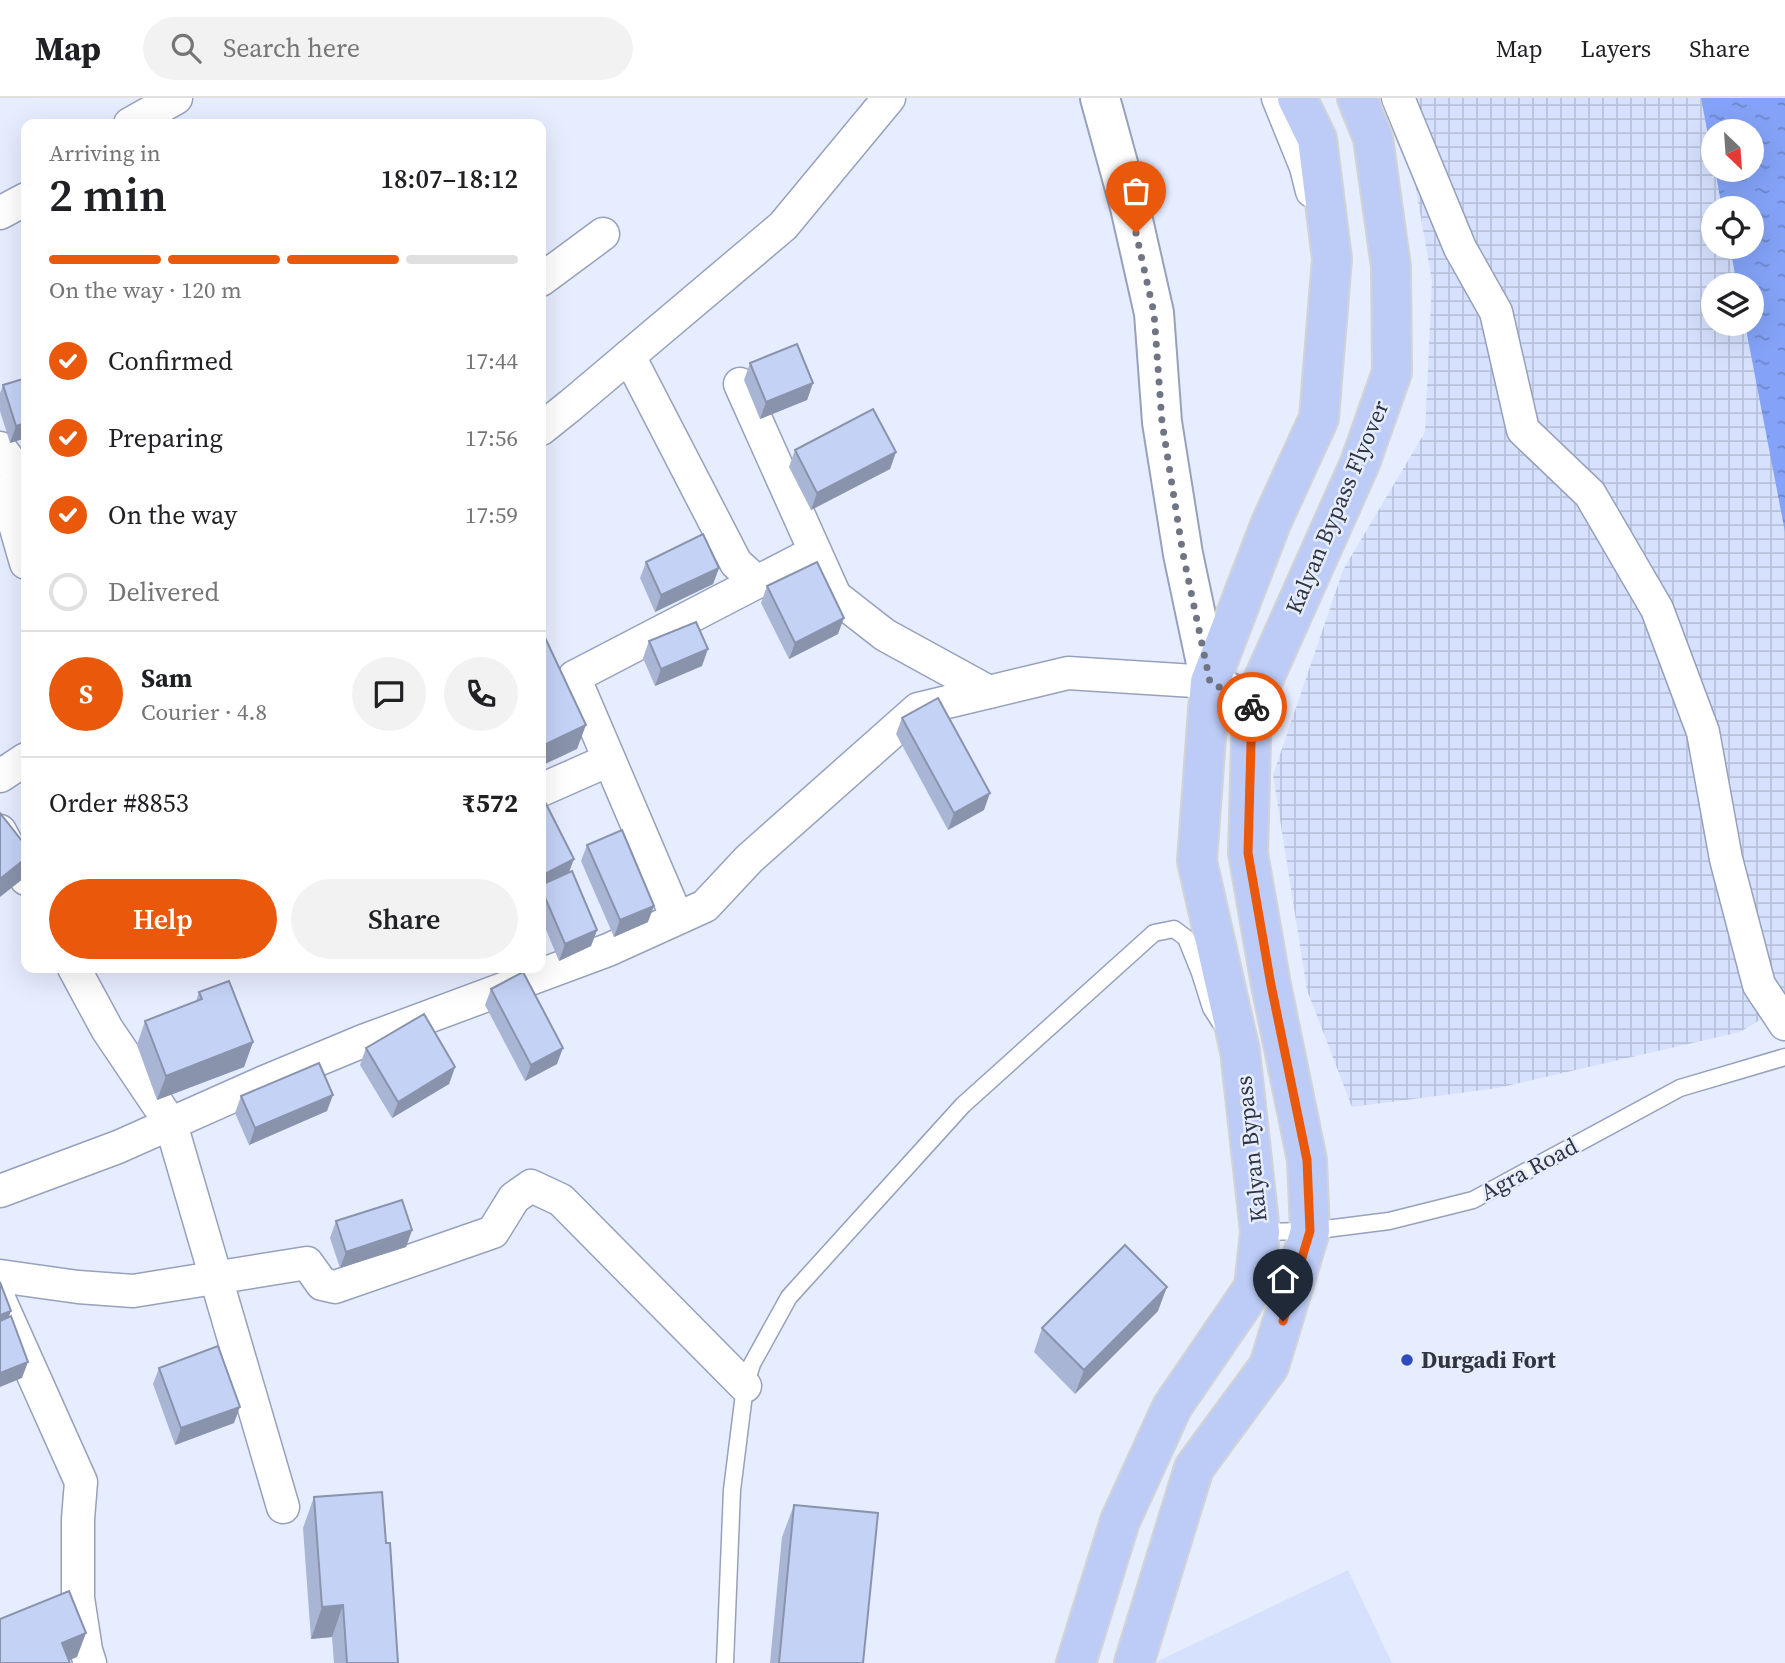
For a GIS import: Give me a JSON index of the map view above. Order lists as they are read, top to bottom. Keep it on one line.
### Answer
{"streets":{"main road":["Kalyan Bypass Flyover","Kalyan Bypass"],"lane":["Agra Road"]},"crossings":[["Kalyan Bypass Flyover","Kalyan Bypass"],["Kalyan Bypass","Agra Road"]],"places":["Durgadi Fort"],"north":"bottom right","page":{"header":"Map","search":"Search here","nav":["Map","Layers","Share"],"heading":["2 min","Arriving in","18:07–18:12"],"panel":["Sam","Courier · 4.8","Order #8853","₹572"],"bar":"On the way · 120 m","list":[["Confirmed","17:44"],["Preparing","17:56"],["On the way","17:59"],"Delivered"],"round":"S","buttons":["Help","Share"]}}
